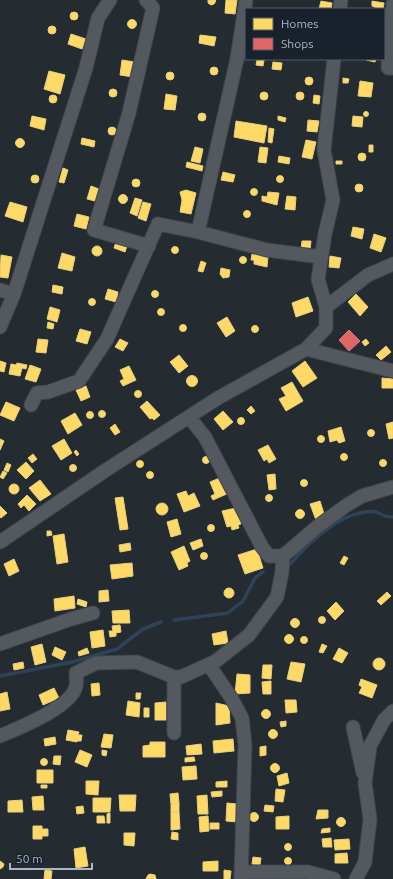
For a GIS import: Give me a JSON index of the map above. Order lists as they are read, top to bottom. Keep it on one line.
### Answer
{"legend":["Homes","Shops"],"scale_bar":"50 m"}
